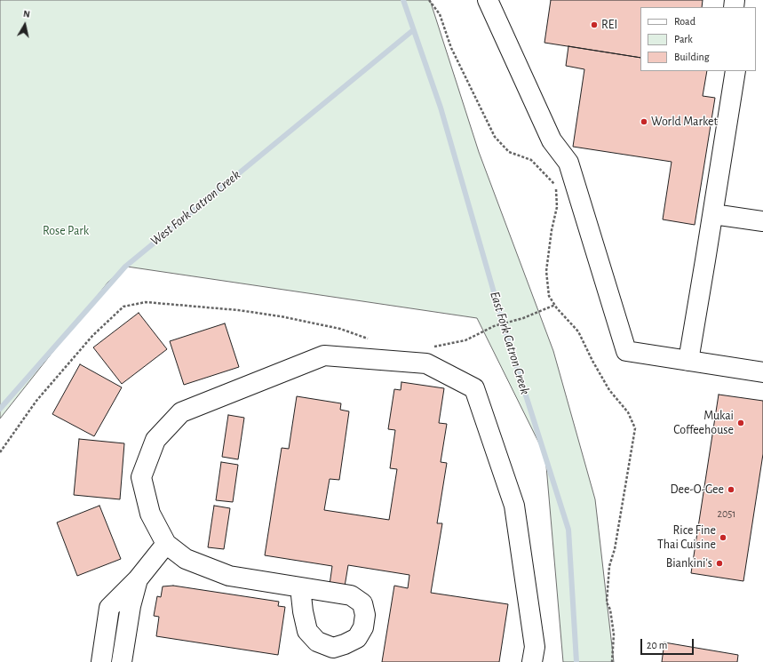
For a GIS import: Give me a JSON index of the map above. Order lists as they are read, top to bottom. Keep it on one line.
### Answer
{"water":["West Fork Catron Creek","East Fork Catron Creek"],"parks":["Rose Park"],"places":["REI","World Market","Mukai Coffeehouse","Dee-O-Gee","Rice Fine Thai Cuisine","Biankini's"],"house_numbers":["2051"],"legend":["Road","Park","Building"],"scale_bar":"20 m","north":"top"}
